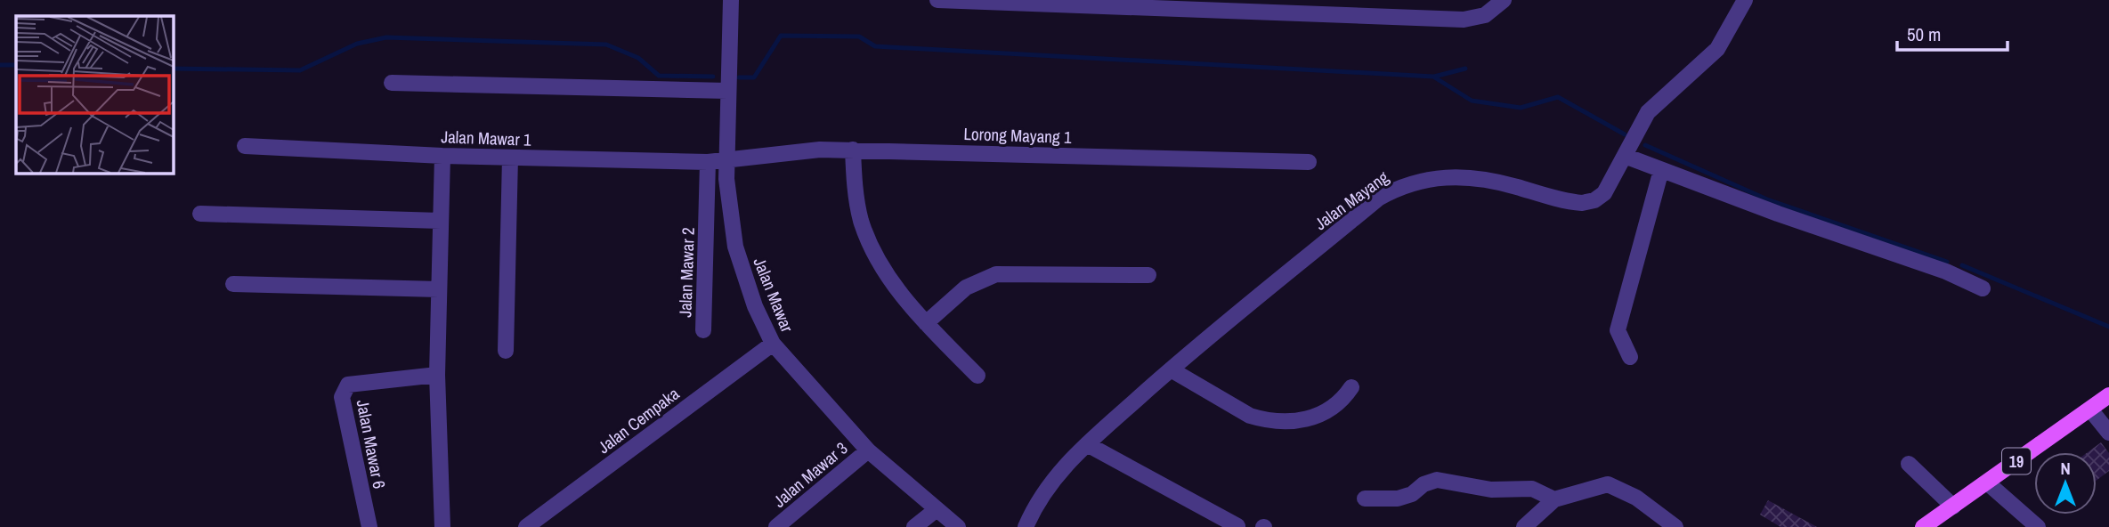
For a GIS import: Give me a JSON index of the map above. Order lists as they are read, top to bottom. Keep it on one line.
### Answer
{"streets":{"main road":["19"],"street":["Lorong Mayang 1","Jalan Mawar 1","Jalan Mayang","Jalan Mawar 2","Jalan Mawar","Jalan Cempaka","Jalan Mawar 6","Jalan Mawar 3"]},"crossings":[["Lorong Mayang 1","Jalan Mawar 1"],["Lorong Mayang 1","Jalan Mawar"],["Jalan Mawar 1","Jalan Mawar 2"],["Jalan Mawar 1","Jalan Mawar"],["Jalan Mawar 2","Jalan Mawar"],["Jalan Mawar","Jalan Cempaka"],["Jalan Mawar","Jalan Mawar 3"]],"scale_bar":"50 m","north":"top"}
